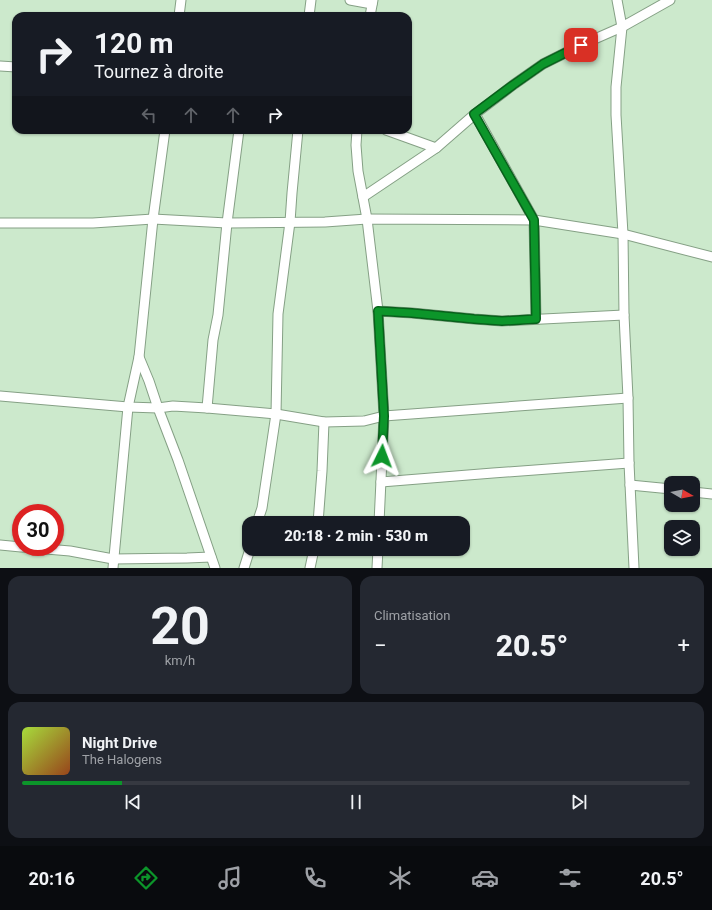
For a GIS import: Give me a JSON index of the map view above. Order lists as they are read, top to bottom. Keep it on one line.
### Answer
{"north":"right","page":{"turn":["120 m","Tournez à droite"],"limit":"30","trip":"20:18 · 2 min · 530 m","tile":[["20","km/h"],"Climatisation"],"heat":["−","20.5°","+"],"song":["Night Drive","The Halogens"],"tabs":["20:16","20.5°"]}}
